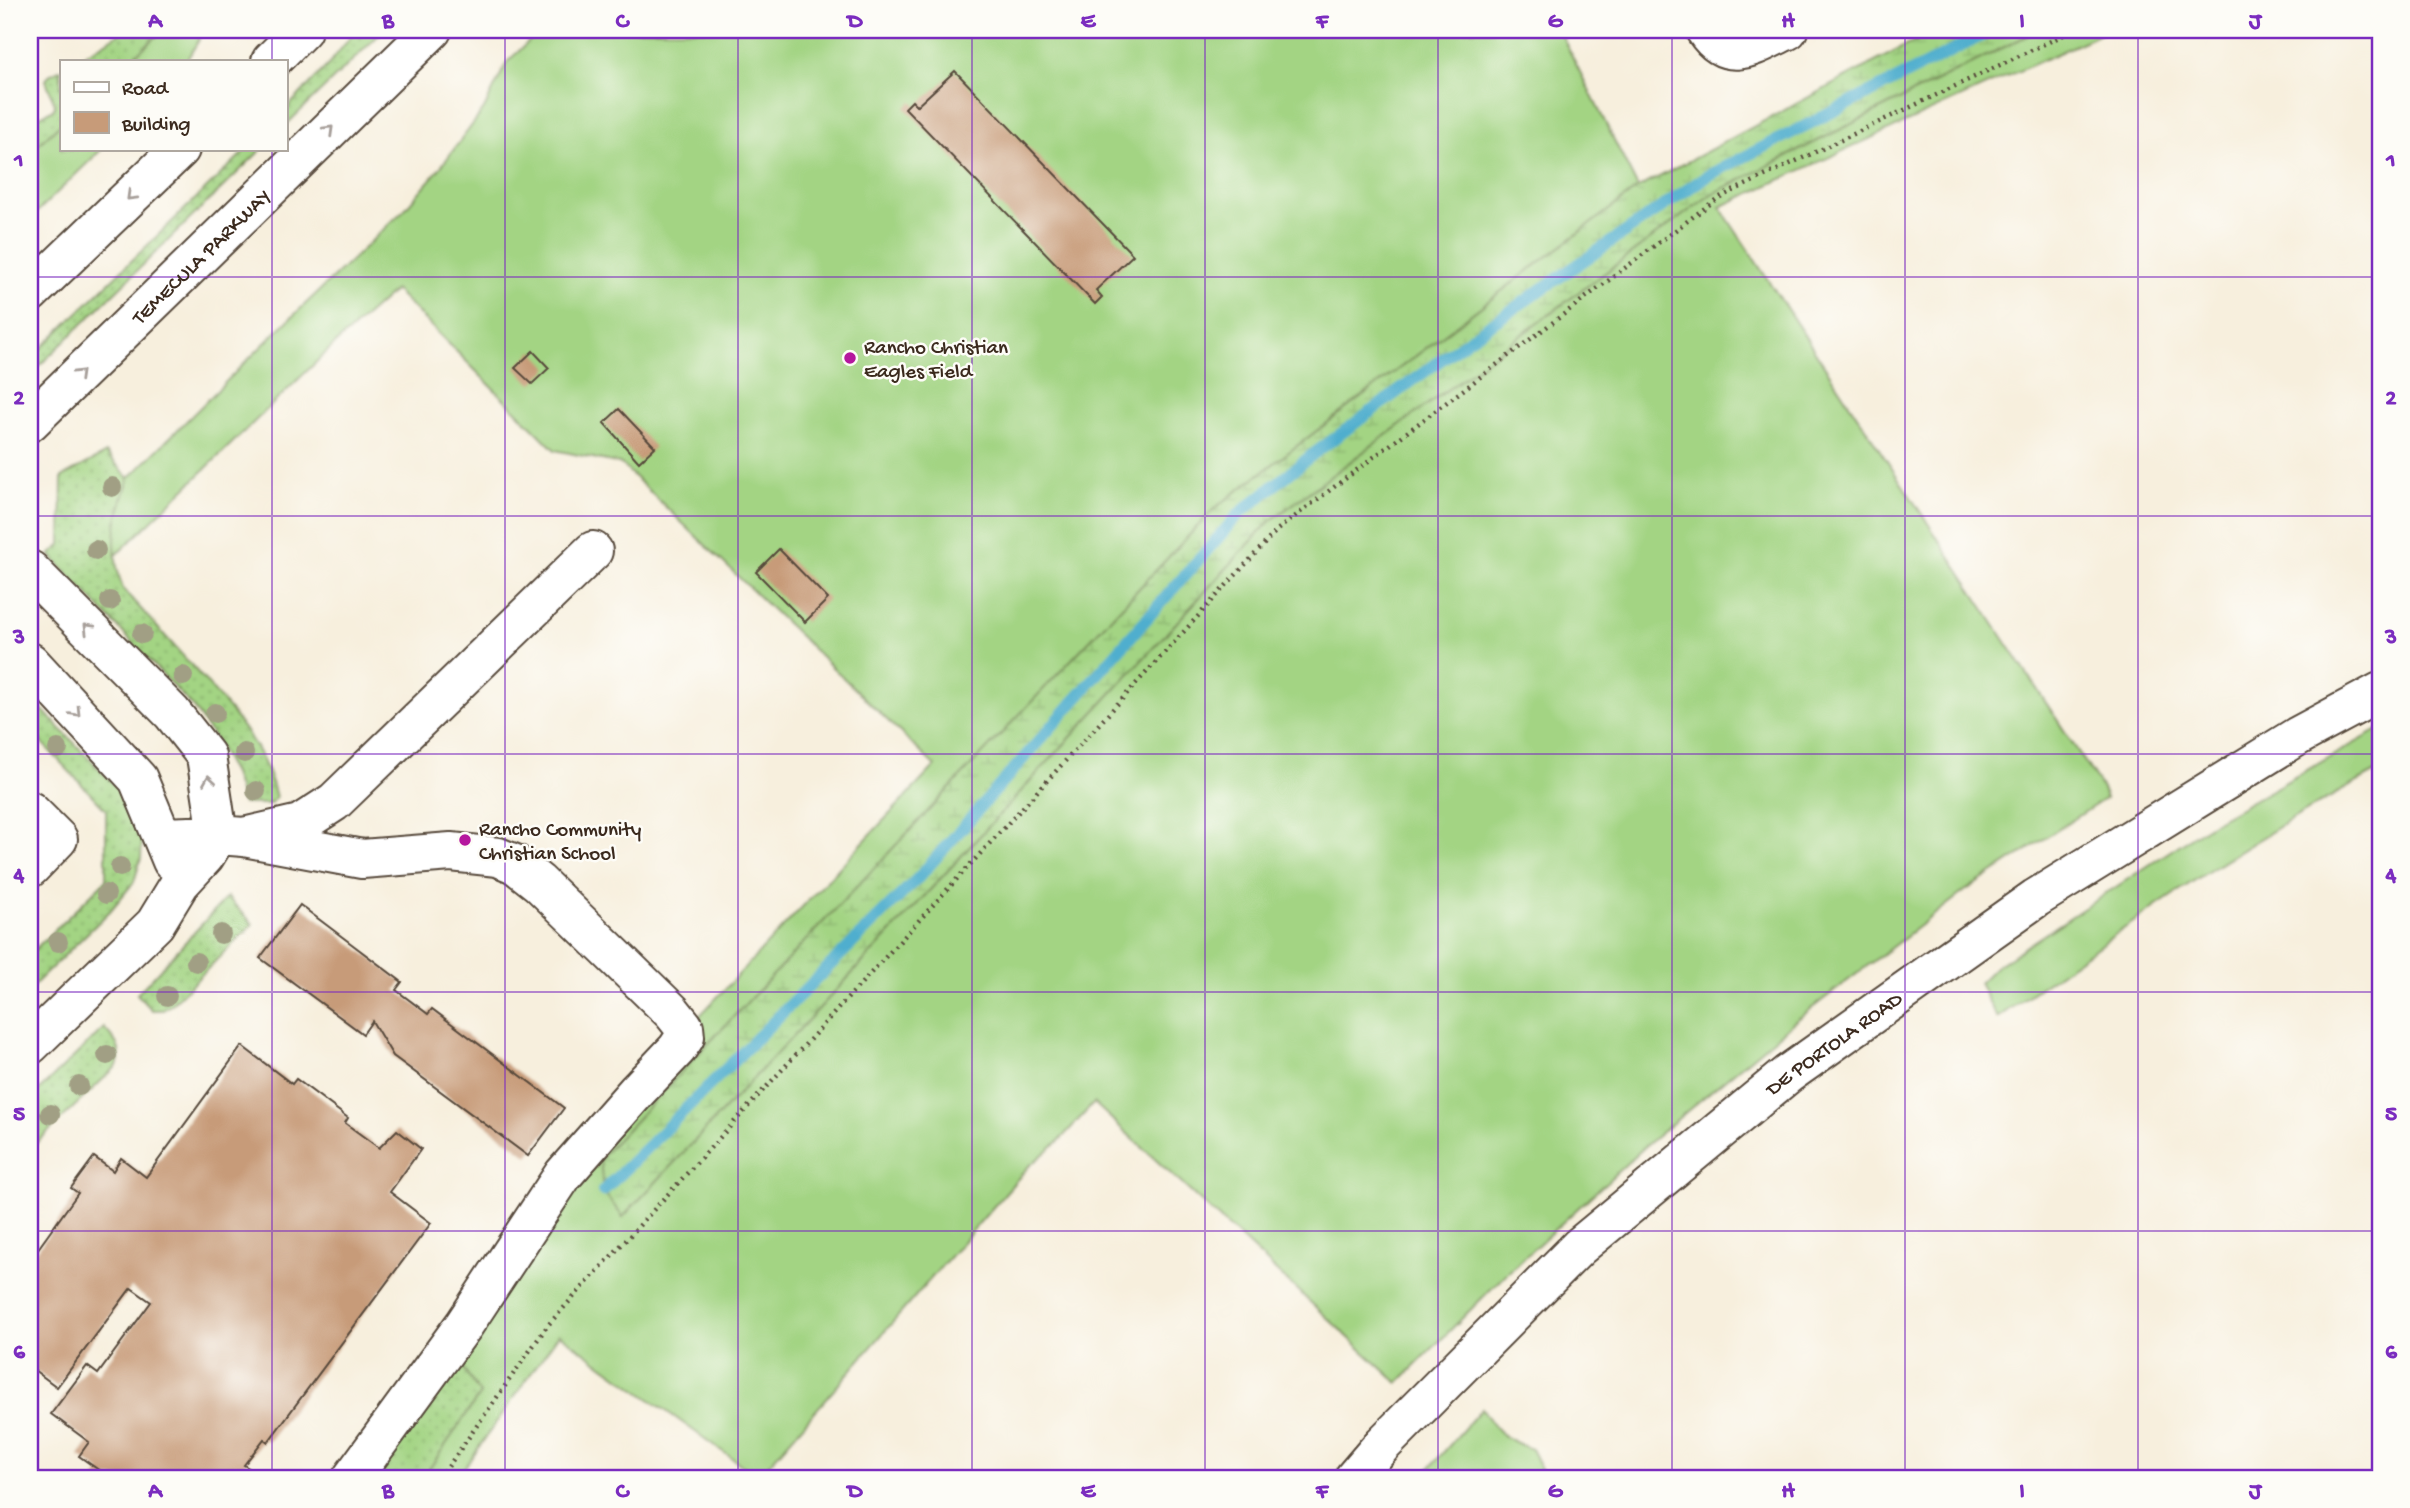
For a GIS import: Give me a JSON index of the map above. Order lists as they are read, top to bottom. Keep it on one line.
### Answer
{"streets":{"main road":["TEMECULA PARKWAY","DE PORTOLA ROAD"]},"places":["Rancho Christian Eagles Field","Rancho Community Christian School"],"legend":["Road","Building"],"grid":{"columns":["A","B","C","D","E","F","G","H","I","J"],"rows":["1","2","3","4","5","6"]}}
